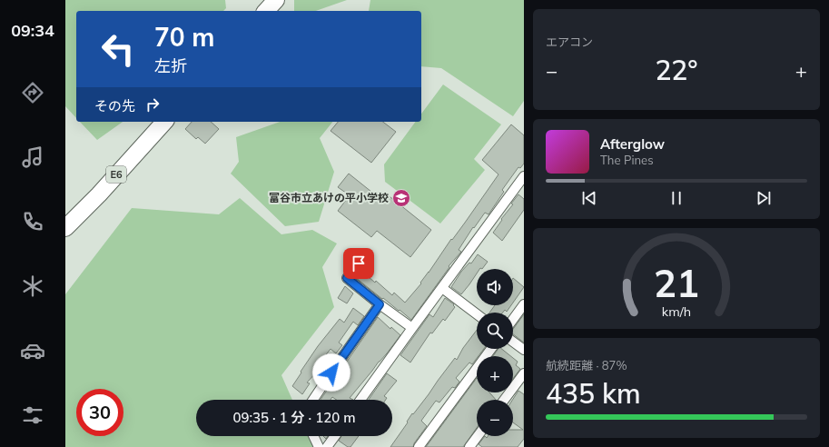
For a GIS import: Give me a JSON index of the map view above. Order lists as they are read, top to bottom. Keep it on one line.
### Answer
{"streets":{"highway":["E6"]},"places":{"school or university":["富谷市立あけの平小学校"]},"page":{"tabs":"09:34","tile":["エアコン",["航続距離 · 87%","435 km"]],"turn":["70 m","左折"],"heat":["−","22°","+"],"then":"その先","song":["Afterglow","The Pines"],"map_buttons":["+","−"],"limit":"30","trip":"09:35 · 1 分 · 120 m","gauge":["21","km/h"]}}
